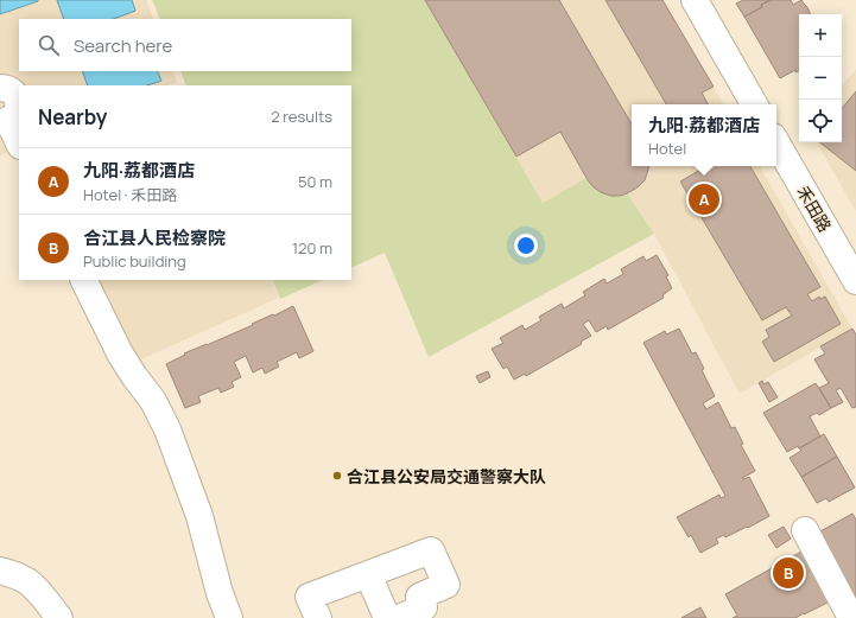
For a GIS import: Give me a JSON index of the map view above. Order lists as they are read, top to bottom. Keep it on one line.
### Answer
{"streets":{"street":["禾田路"]},"places":["合江县公安局交通警察大队"],"page":{"map_buttons":["+","−"],"search":"Search here","heading":["Nearby","2 results"],"popup":["九阳·荔都酒店","Hotel"],"list":[{"mark":"A","name":"九阳·荔都酒店","note":"Hotel · 禾田路","value":"50 m"},{"mark":"B","name":"合江县人民检察院","note":"Public building","value":"120 m"}],"pins":["A","B"]}}
